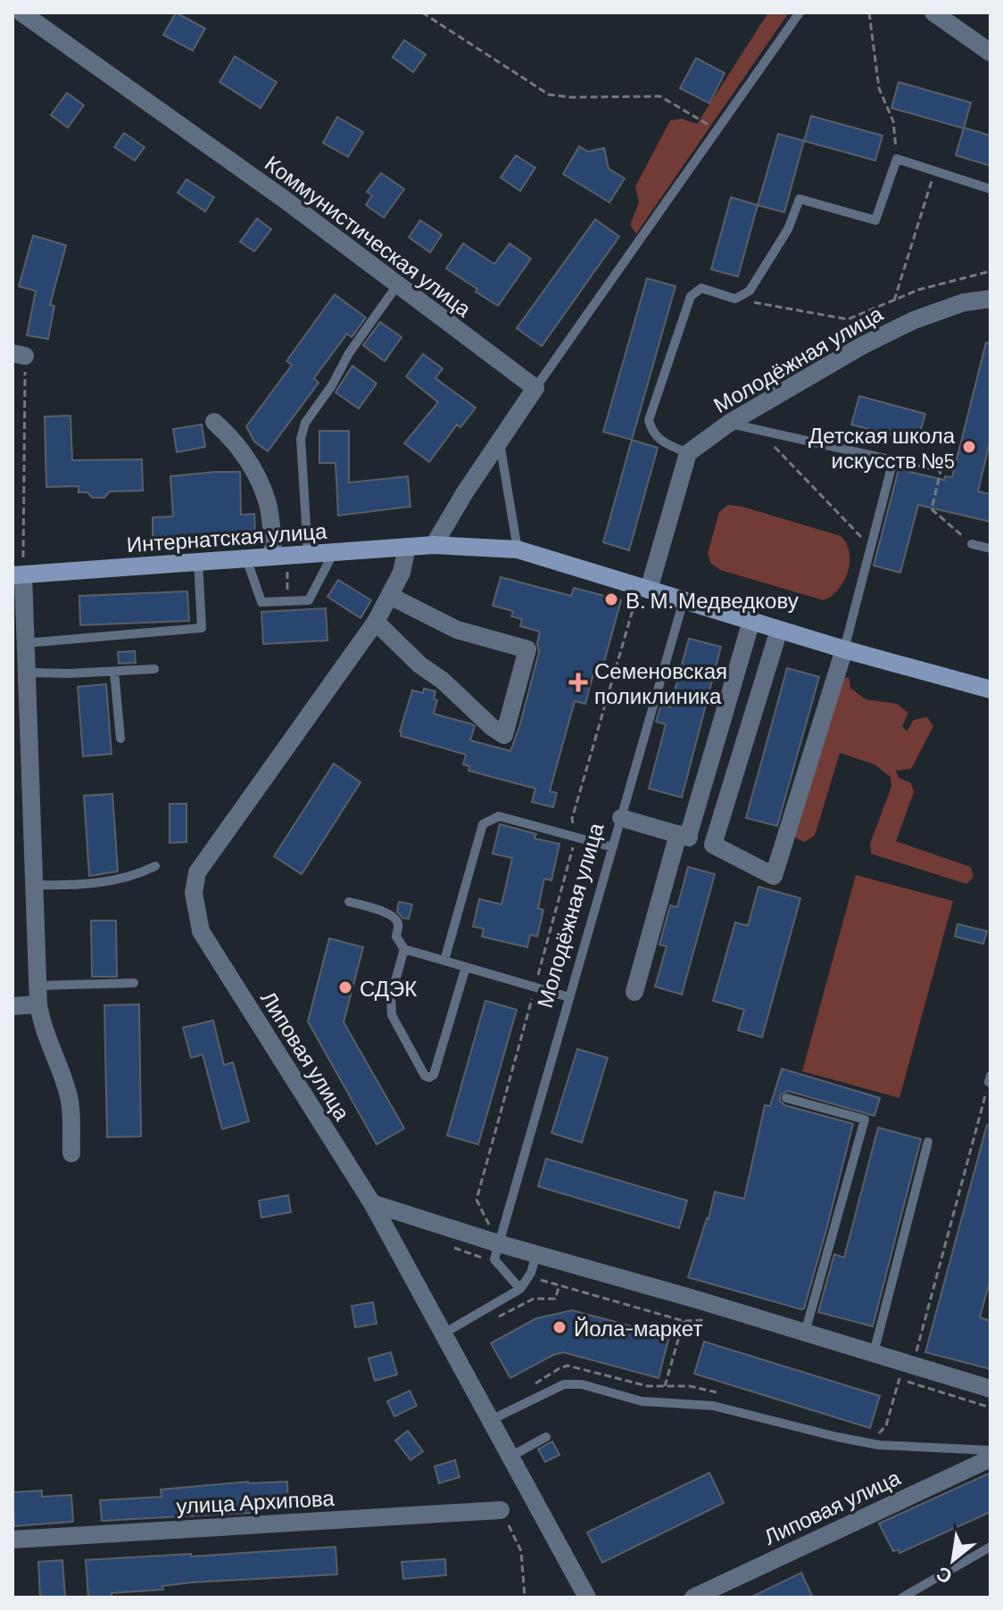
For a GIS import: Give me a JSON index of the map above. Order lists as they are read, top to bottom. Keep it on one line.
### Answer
{"streets":{"street":["Коммунистическая улица","Молодёжная улица","Интернатская улица","Липовая улица","улица Архипова"]},"crossings":[["Молодёжная улица","Интернатская улица"],["Интернатская улица","Липовая улица"]],"places":{"other":["Детская школа искусств №5","В. М. Медведкову","СДЭК","Йола-маркет"],"health":["Семеновская поликлиника"]},"north":"bottom left"}
